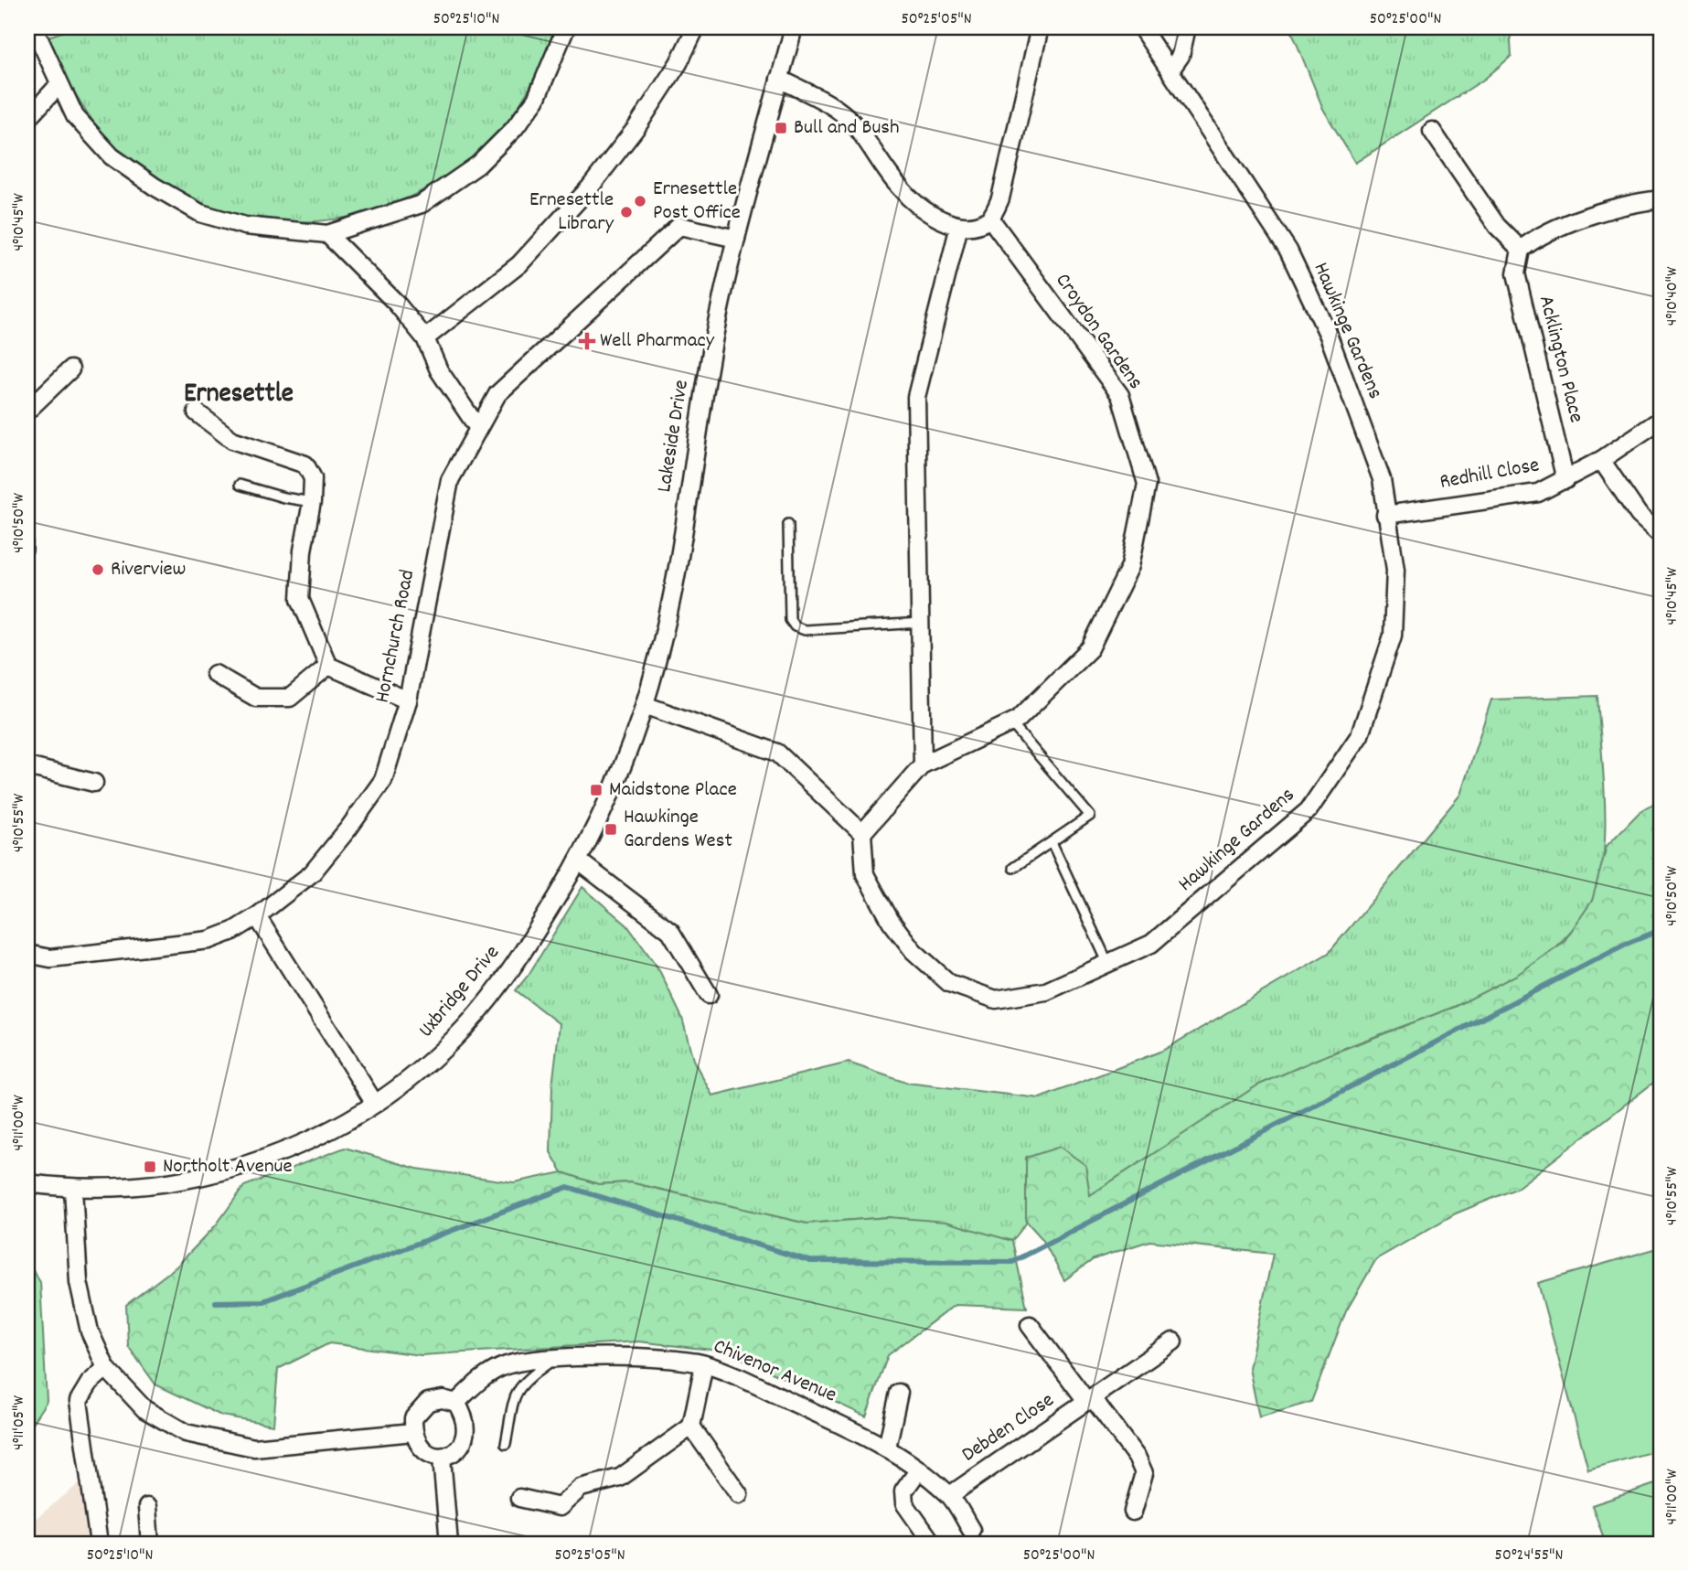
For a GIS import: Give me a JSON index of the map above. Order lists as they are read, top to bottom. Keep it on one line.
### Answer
{"streets":{"street":["Hawkinge Gardens","Croydon Gardens","Acklington Place","Lakeside Drive","Redhill Close","Hornchurch Road","Uxbridge Drive","Chivenor Avenue","Debden Close"]},"crossings":[["Hawkinge Gardens","Croydon Gardens"],["Hawkinge Gardens","Redhill Close"],["Acklington Place","Redhill Close"],["Lakeside Drive","Hornchurch Road"],["Lakeside Drive","Uxbridge Drive"],["Chivenor Avenue","Debden Close"]],"districts":["Ernesettle"],"places":{"transit":["Bull and Bush","Maidstone Place","Hawkinge Gardens West","Northolt Avenue"],"other":["Ernesettle Post Office","Ernesettle Library","Riverview"],"health":["Well Pharmacy"]},"coordinates":["50°25'10\"N","50°25'05\"N","50°25'00\"N","4°10'45\"W","4°10'40\"W","4°10'50\"W","4°10'55\"W","4°11'00\"W","4°11'05\"W","50°24'55\"N"]}
